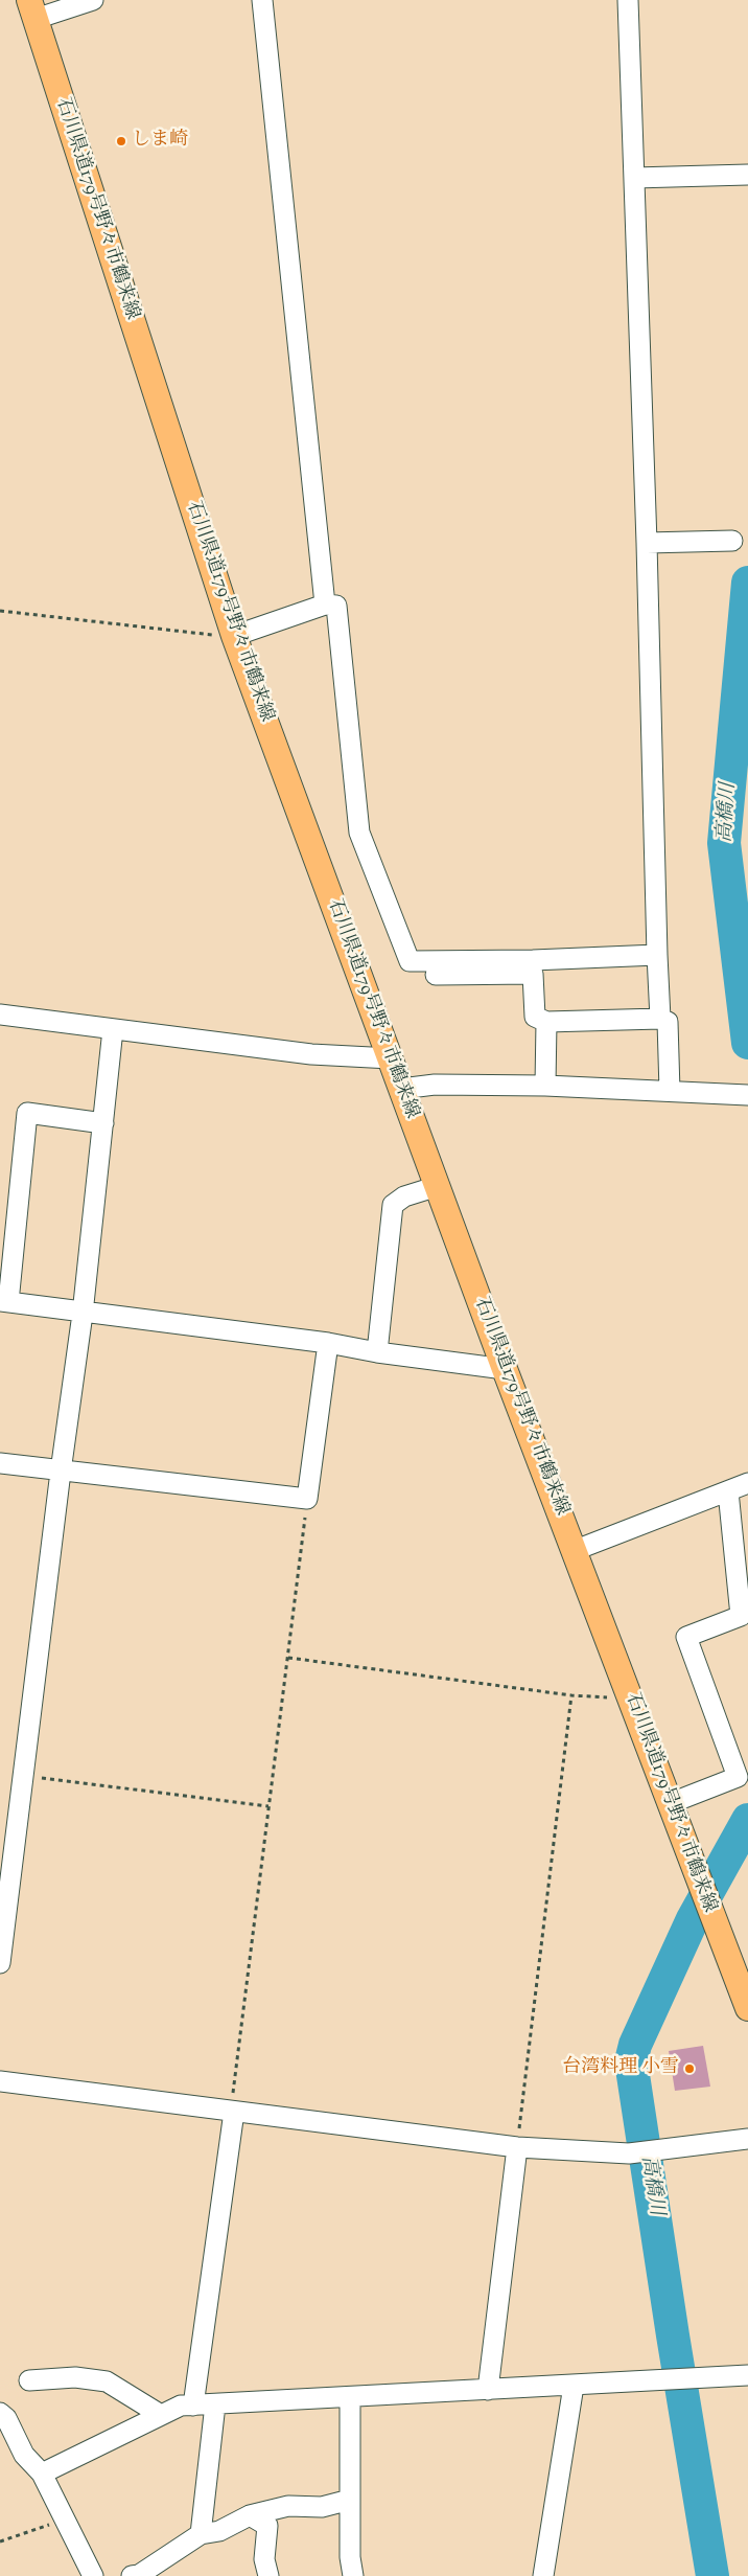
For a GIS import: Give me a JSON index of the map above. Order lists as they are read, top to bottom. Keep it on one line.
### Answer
{"streets":{"main road":["石川県道179号野々市鶴来線"]},"water":["高橋川"],"places":["しま崎","台湾料理 小雪"]}
